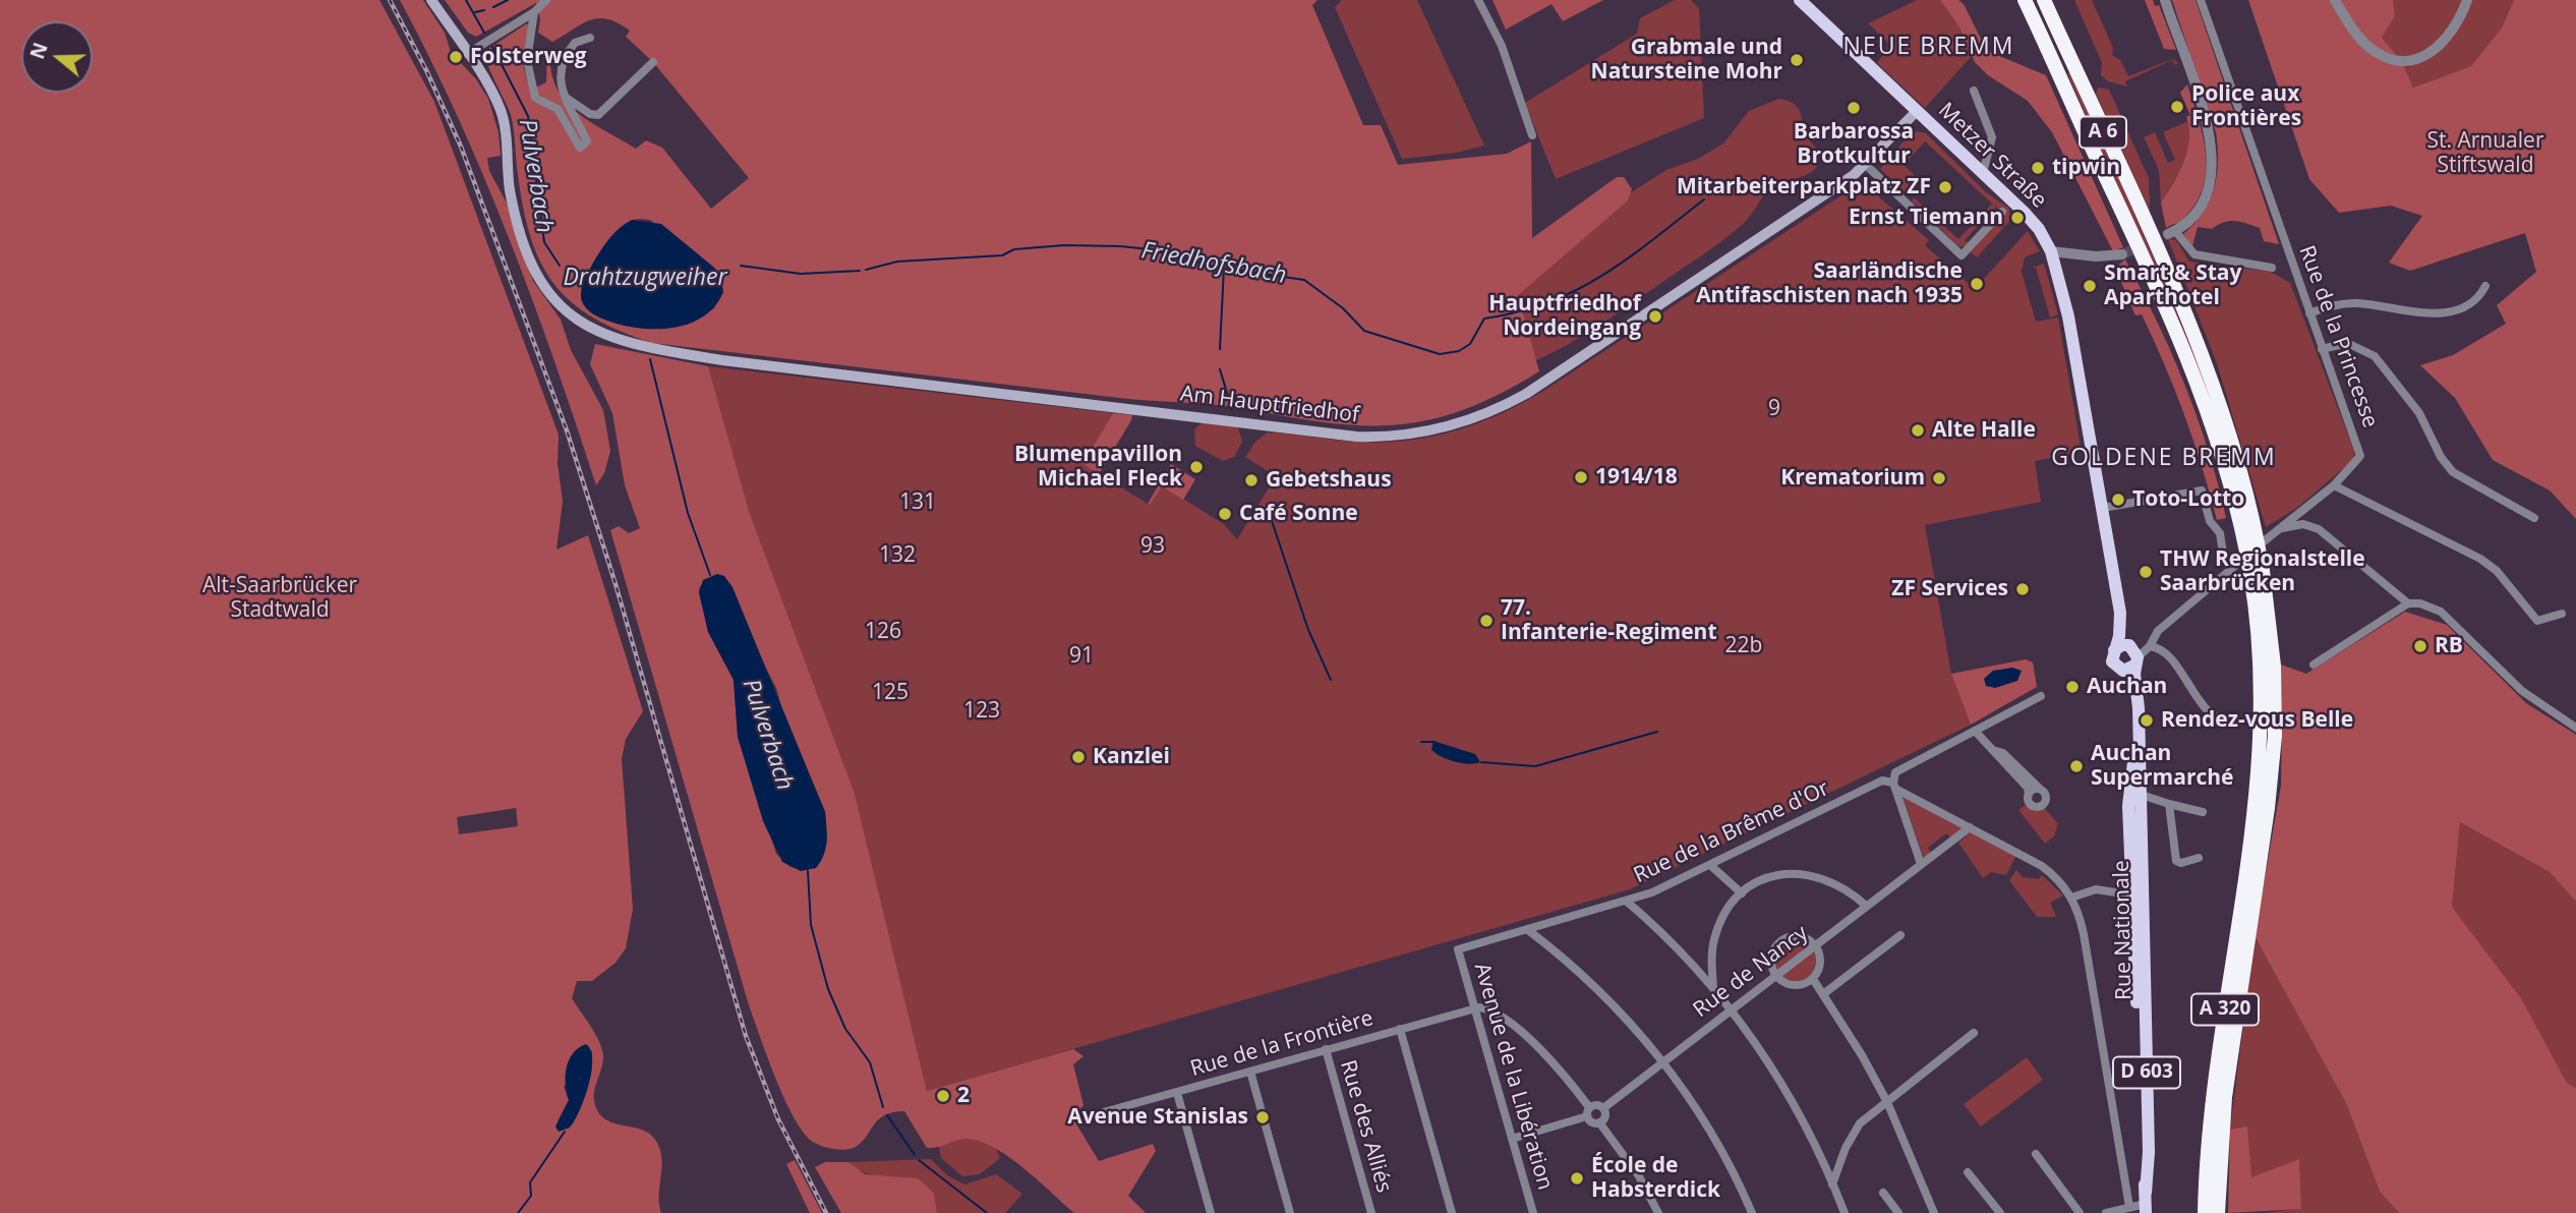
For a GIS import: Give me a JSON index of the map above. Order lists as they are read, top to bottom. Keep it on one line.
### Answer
{"streets":{"highway":["A 6","A 320"],"main road":["Metzer Straße","Am Hauptfriedhof","Rue Nationale","D 603"],"street":["Rue de la Princesse","Rue de la Brême d'Or","Rue de Nancy","Rue de la Frontière","Avenue de la Libération","Rue des Alliés"]},"crossings":[["A 6","A 320"],["Metzer Straße","Rue de la Princesse"],["Metzer Straße","Am Hauptfriedhof"],["Metzer Straße","Rue Nationale"],["Metzer Straße","D 603"],["Rue de la Princesse","Rue Nationale"],["Rue de la Princesse","D 603"],["Rue de la Brême d'Or","Avenue de la Libération"],["Rue Nationale","D 603"],["Rue de la Frontière","Avenue de la Libération"],["Rue de la Frontière","Rue des Alliés"]],"districts":["NEUE BREMM","GOLDENE BREMM"],"water":["Pulverbach","Friedhofsbach","Drahtzugweiher"],"parks":["St. Arnualer Stiftswald","9","131","93","132","Alt-Saarbrücker Stadtwald","126","22b","91","125","123"],"places":["Folsterweg","Grabmale und Natursteine Mohr","Police aux Frontières","Barbarossa Brotkultur","tipwin","Mitarbeiterparkplatz ZF","Ernst Tiemann","Saarländische Antifaschisten nach 1935","Smart & Stay Aparthotel","Hauptfriedhof Nordeingang","Alte Halle","Blumenpavillon Michael Fleck","1914/18","Krematorium","Gebetshaus","Toto-Lotto","Café Sonne","THW Regionalstelle Saarbrücken","ZF Services","77. Infanterie-Regiment","RB","Auchan","Rendez-vous Belle","Kanzlei","Auchan Supermarché","2","Avenue Stanislas","École de Habsterdick"],"north":"left"}
